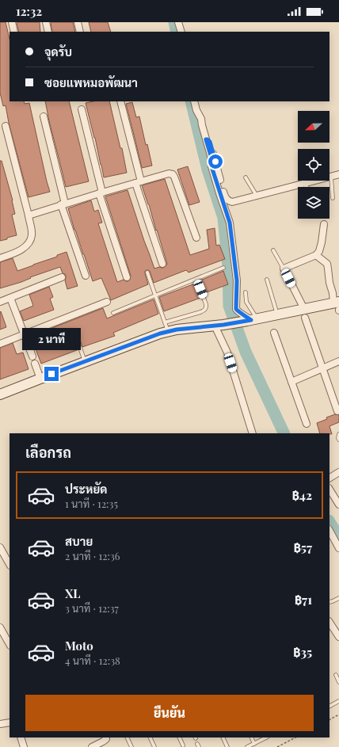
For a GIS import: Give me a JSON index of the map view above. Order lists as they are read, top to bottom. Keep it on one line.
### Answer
{"north":"left","page":{"status":"12:32","banner":["จุดรับ","ซอยแพหมอพัฒนา"],"bubble":"2 นาที","heading":"เลือกรถ","list":[{"name":"ประหยัด","note":"1 นาที · 12:35","value":"฿42"},{"name":"สบาย","note":"2 นาที · 12:36","value":"฿57"},{"name":"XL","note":"3 นาที · 12:37","value":"฿71"},{"name":"Moto","note":"4 นาที · 12:38","value":"฿35"}],"buttons":"ยืนยัน"}}
